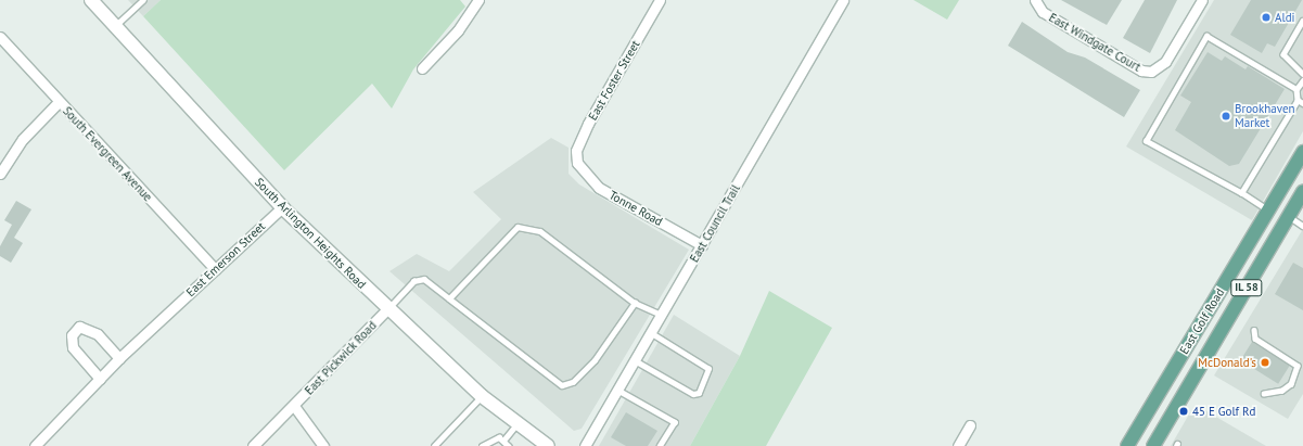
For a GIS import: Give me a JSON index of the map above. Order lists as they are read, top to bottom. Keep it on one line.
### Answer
{"streets":{"main road":["South Arlington Heights Road","IL 58","East Golf Road"],"street":["East Windgate Court","East Foster Street","South Evergreen Avenue","Tonne Road","East Council Trail","East Emerson Street","East Pickwick Road"]},"crossings":[["East Foster Street","Tonne Road"],["South Evergreen Avenue","East Emerson Street"],["Tonne Road","East Council Trail"],["South Arlington Heights Road","East Emerson Street"],["South Arlington Heights Road","East Pickwick Road"]],"places":["Aldi","Brookhaven Market","McDonald's","45 E Golf Rd"]}
